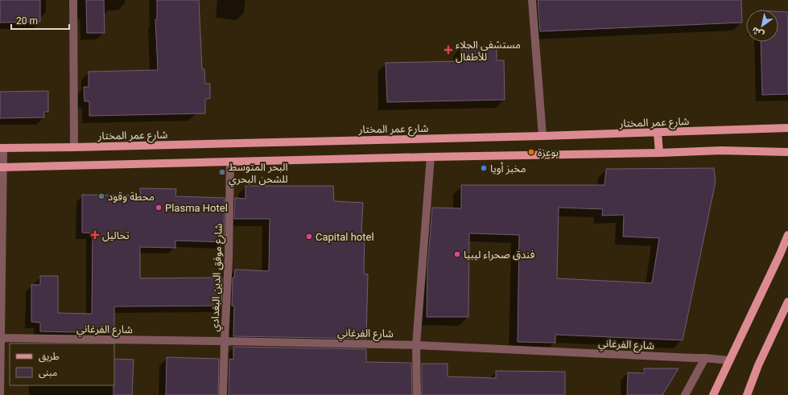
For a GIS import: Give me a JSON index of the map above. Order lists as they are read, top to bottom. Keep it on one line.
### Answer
{"streets":{"main road":["شارع عمر المختار"],"street":["شارع موفق الدين البغدادي","شارع الفرغاني"]},"crossings":[["شارع موفق الدين البغدادي","شارع الفرغاني"]],"places":{"health":["مستشفى الجلاء للأطفال","تحاليل"],"other":["بوعزة","مخبز أويا","البحر المتوسط للشحن البحري","محطة وقود","Plasma Hotel","Capital hotel","فندق صحراء ليبيا"]},"legend":["طريق","مبنى"],"scale_bar":"20 m","north":"bottom left"}
